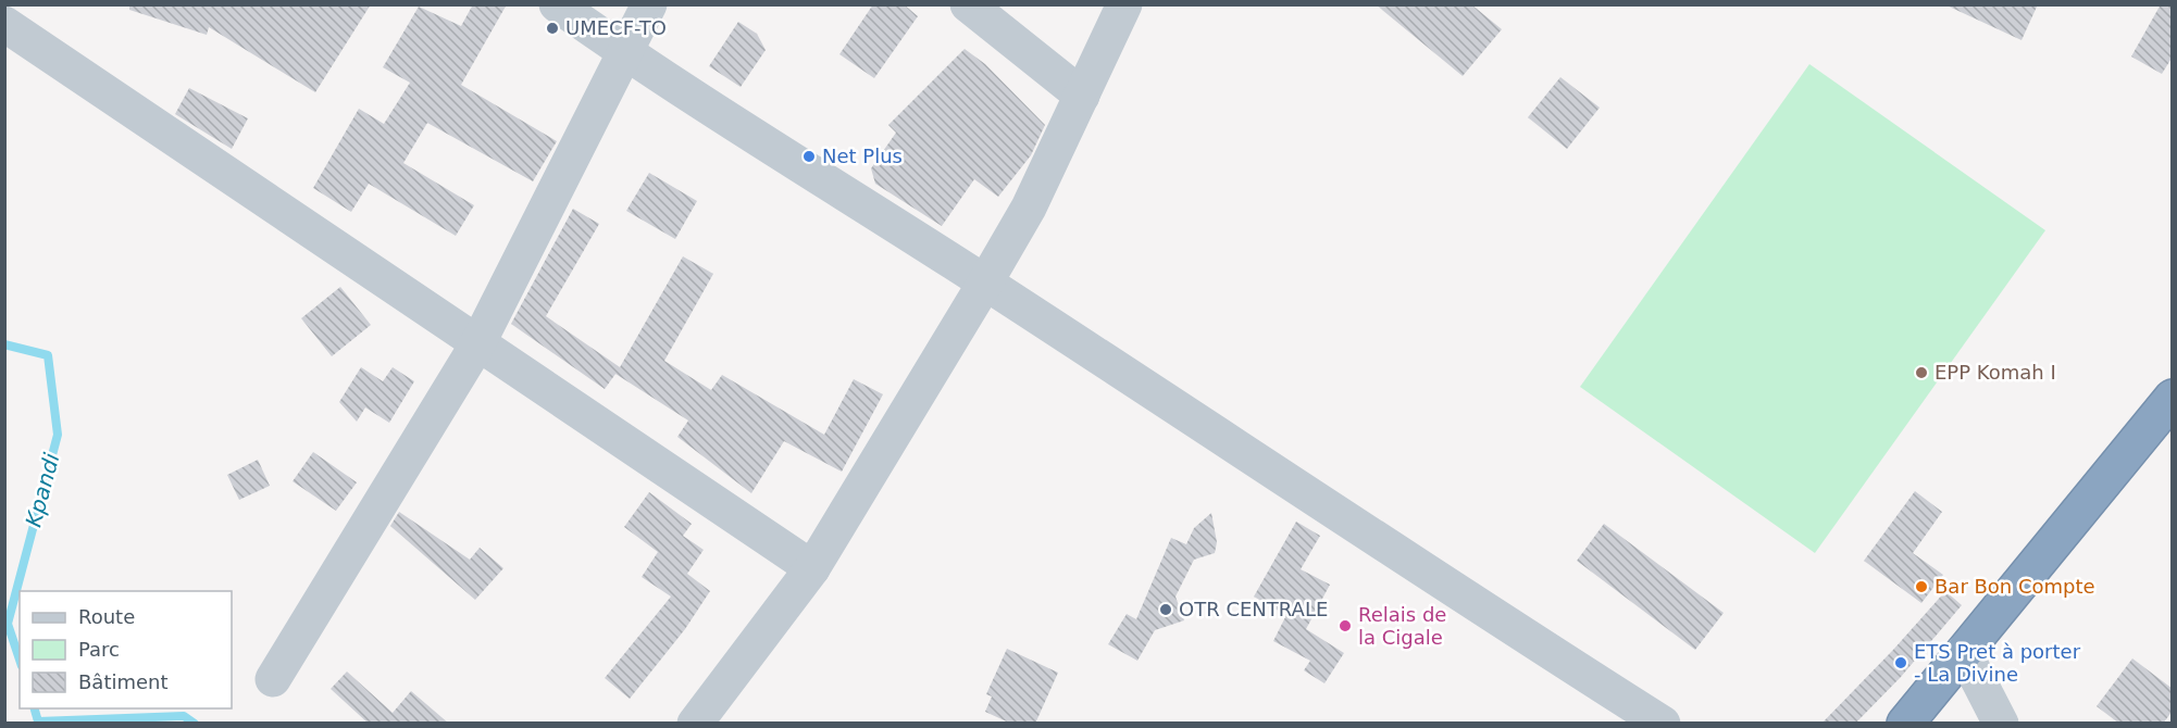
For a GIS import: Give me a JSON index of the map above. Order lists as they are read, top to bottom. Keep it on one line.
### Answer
{"water":["Kpandi"],"places":["UMECF-TO","Net Plus","EPP Komah I","Bar Bon Compte","OTR CENTRALE","Relais de la Cigale","ETS Pret à porter - La Divine"],"legend":["Route","Parc","Bâtiment"]}
